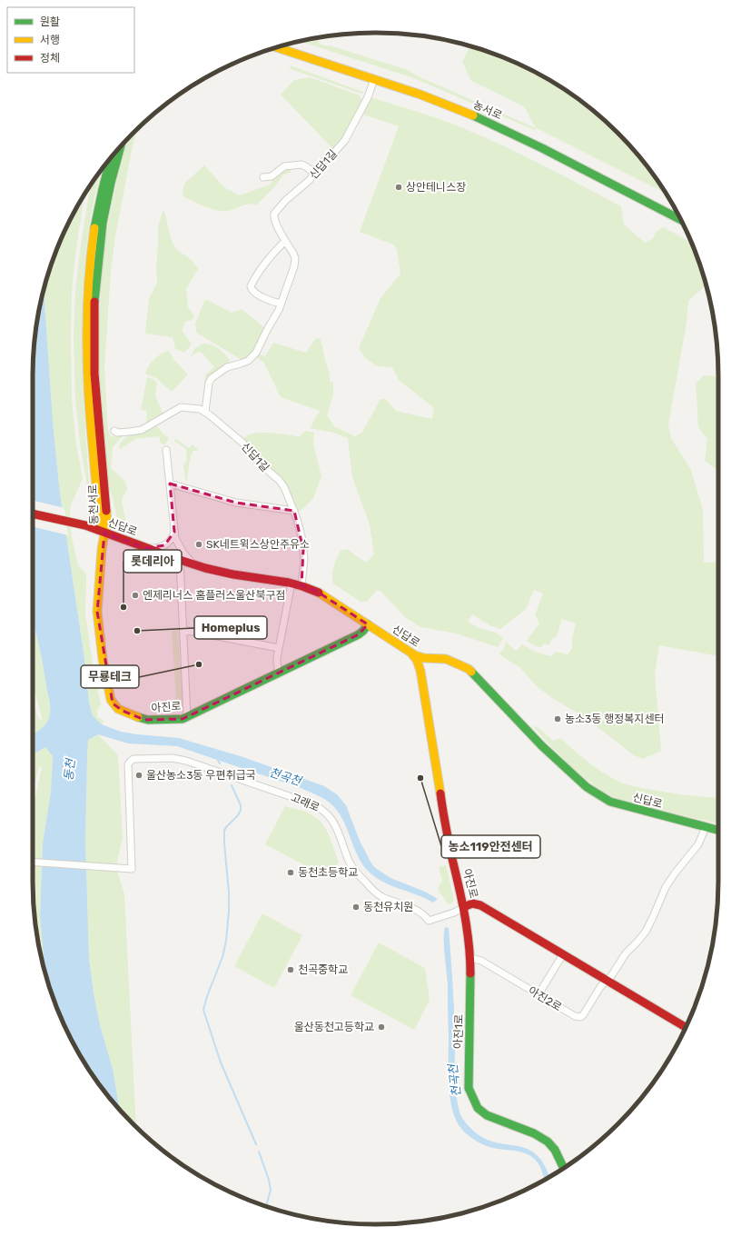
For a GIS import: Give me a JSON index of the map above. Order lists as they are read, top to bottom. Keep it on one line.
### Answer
{"streets":{"street":["농서로","신답1길","동천서로","신답로","아진로","고래로","아진2로","아진1로"]},"crossings":[["농서로","신답1길"],["신답1길","신답로"],["동천서로","신답로"],["동천서로","아진로"],["신답로","아진로"],["아진로","고래로"],["아진로","아진2로"],["아진로","아진1로"],["고래로","아진1로"],["아진2로","아진1로"]],"water":["동천","천곡천"],"places":["상안테니스장","SK네트윅스상안주유소","엔제리너스 홈플러스울산북구점","롯데리아","Homeplus","무룡테크","농소3동 행정복지센터","울산농소3동 우편취급국","농소119안전센터","동천초등학교","동천유치원","천곡중학교","울산동천고등학교"],"legend":["원활","서행","정체"]}
